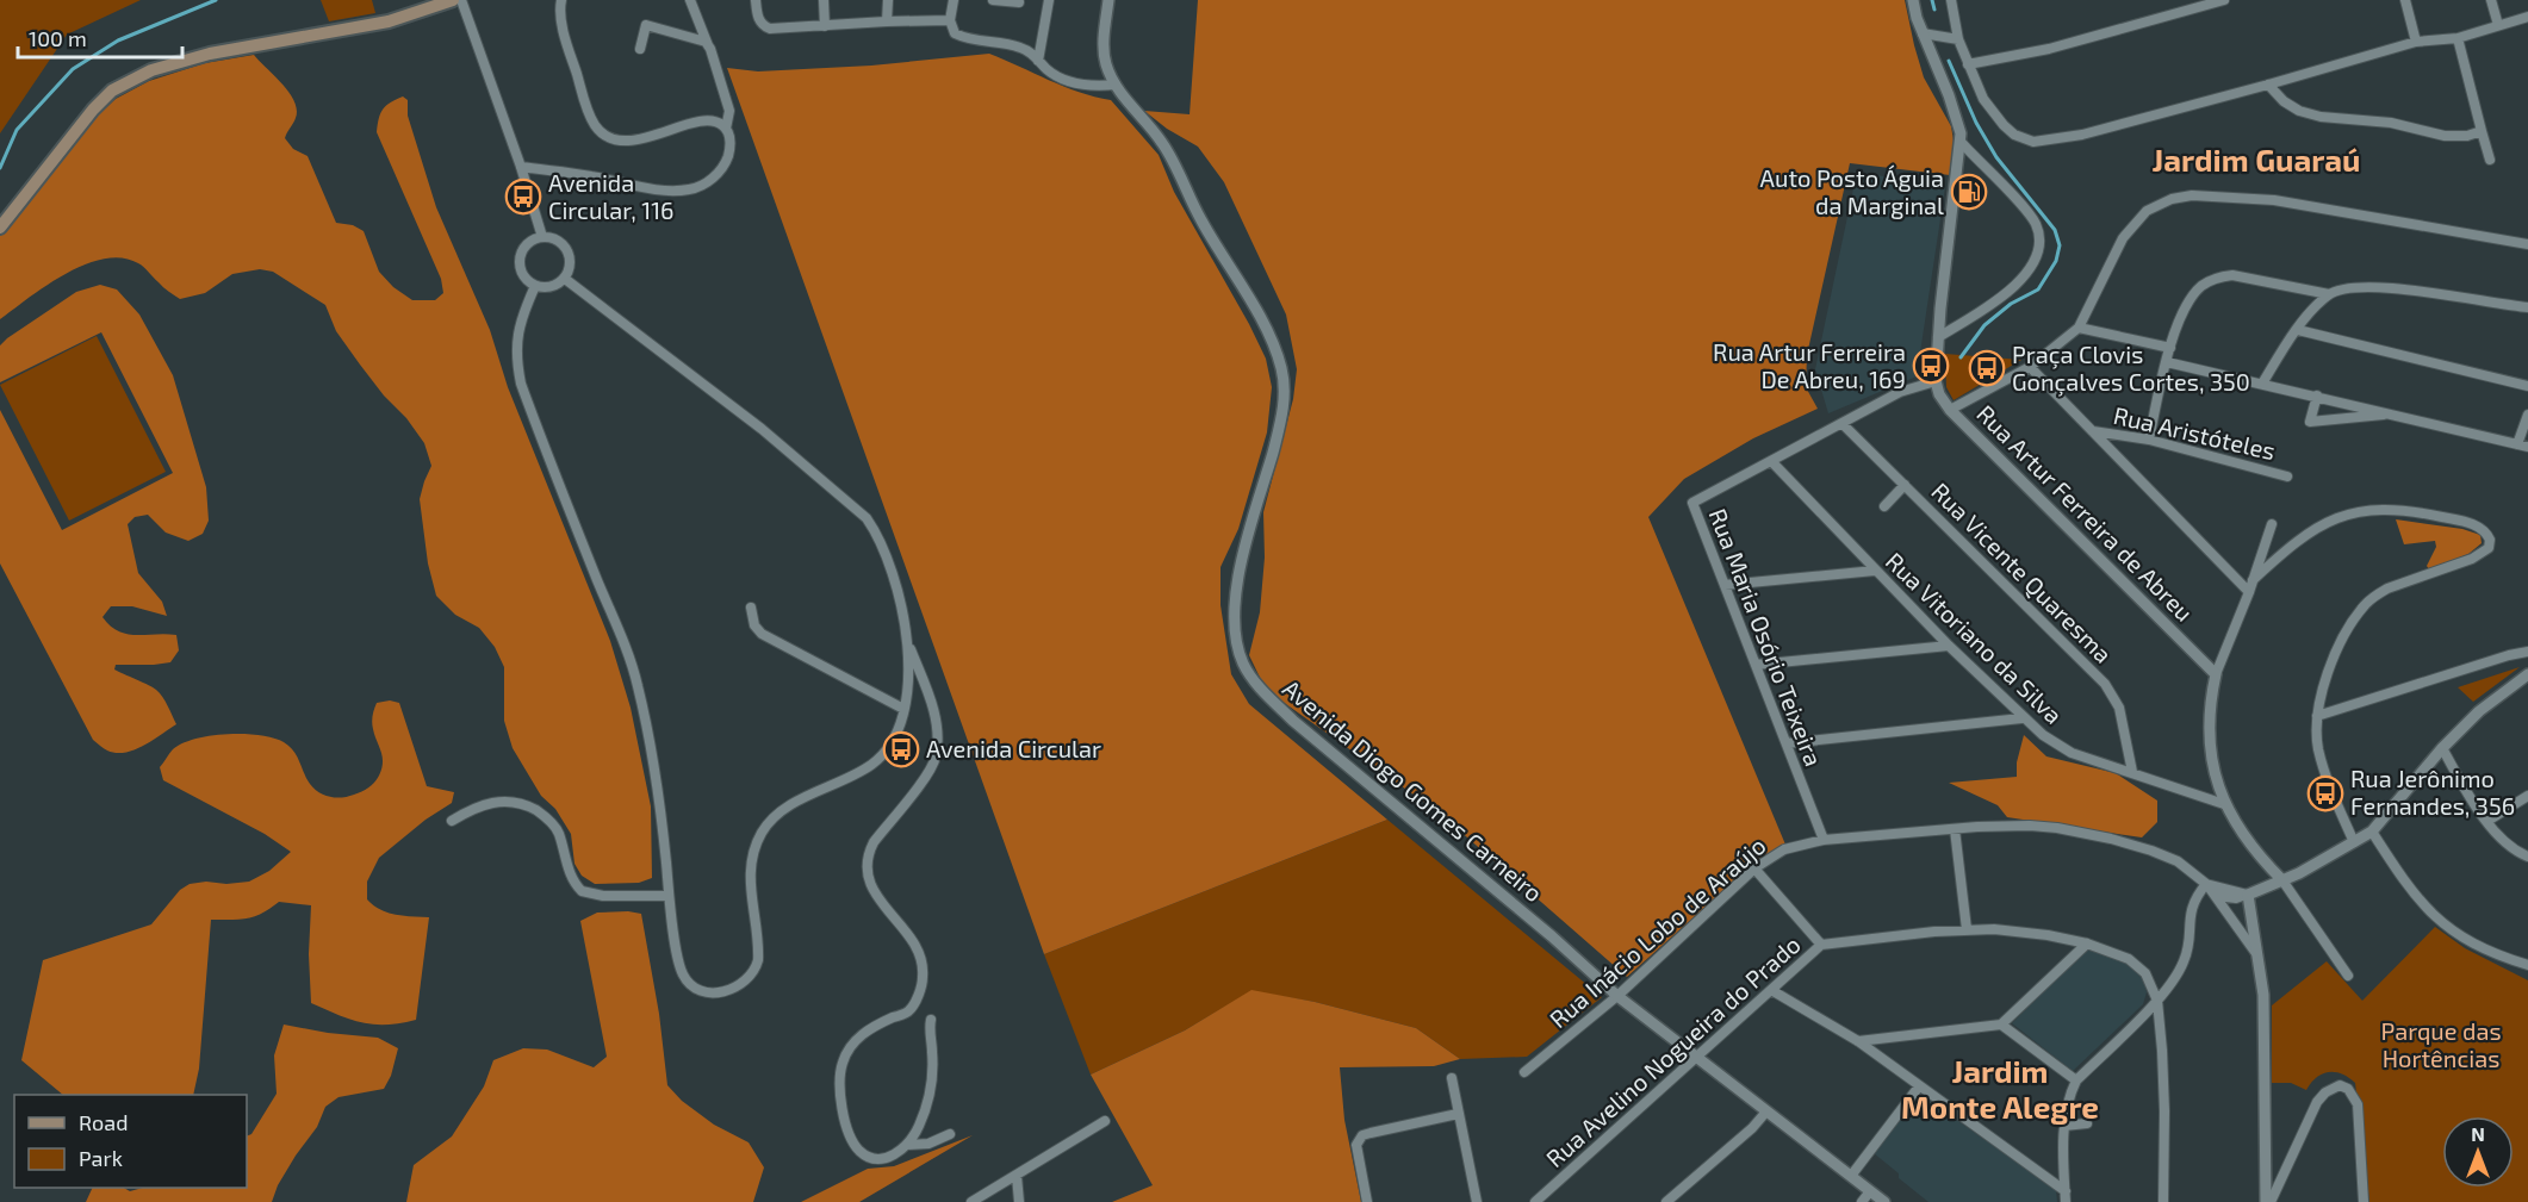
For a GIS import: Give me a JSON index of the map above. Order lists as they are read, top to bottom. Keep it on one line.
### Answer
{"streets":{"street":["Rua Aristóteles","Rua Artur Ferreira de Abreu","Rua Vicente Quaresma","Rua Maria Osório Teixeira","Rua Vitoriano da Silva","Avenida Diogo Gomes Carneiro","Rua Inácio Lobo de Araújo","Rua Avelino Nogueira do Prado"]},"crossings":[["Rua Artur Ferreira de Abreu","Rua Maria Osório Teixeira"],["Rua Vicente Quaresma","Rua Maria Osório Teixeira"],["Rua Vicente Quaresma","Rua Vitoriano da Silva"],["Rua Maria Osório Teixeira","Rua Vitoriano da Silva"],["Rua Maria Osório Teixeira","Rua Inácio Lobo de Araújo"],["Avenida Diogo Gomes Carneiro","Rua Inácio Lobo de Araújo"],["Avenida Diogo Gomes Carneiro","Rua Avelino Nogueira do Prado"]],"districts":["Jardim Guaraú","Jardim Monte Alegre"],"parks":["Parque das Hortências"],"places":{"fuel station":["Auto Posto Águia da Marginal"],"bus stop":["Avenida Circular, 116","Rua Artur Ferreira De Abreu, 169","Praça Clovis Gonçalves Cortes, 350","Avenida Circular","Rua Jerônimo Fernandes, 356"]},"legend":["Road","Park"],"scale_bar":"100 m","north":"top"}
